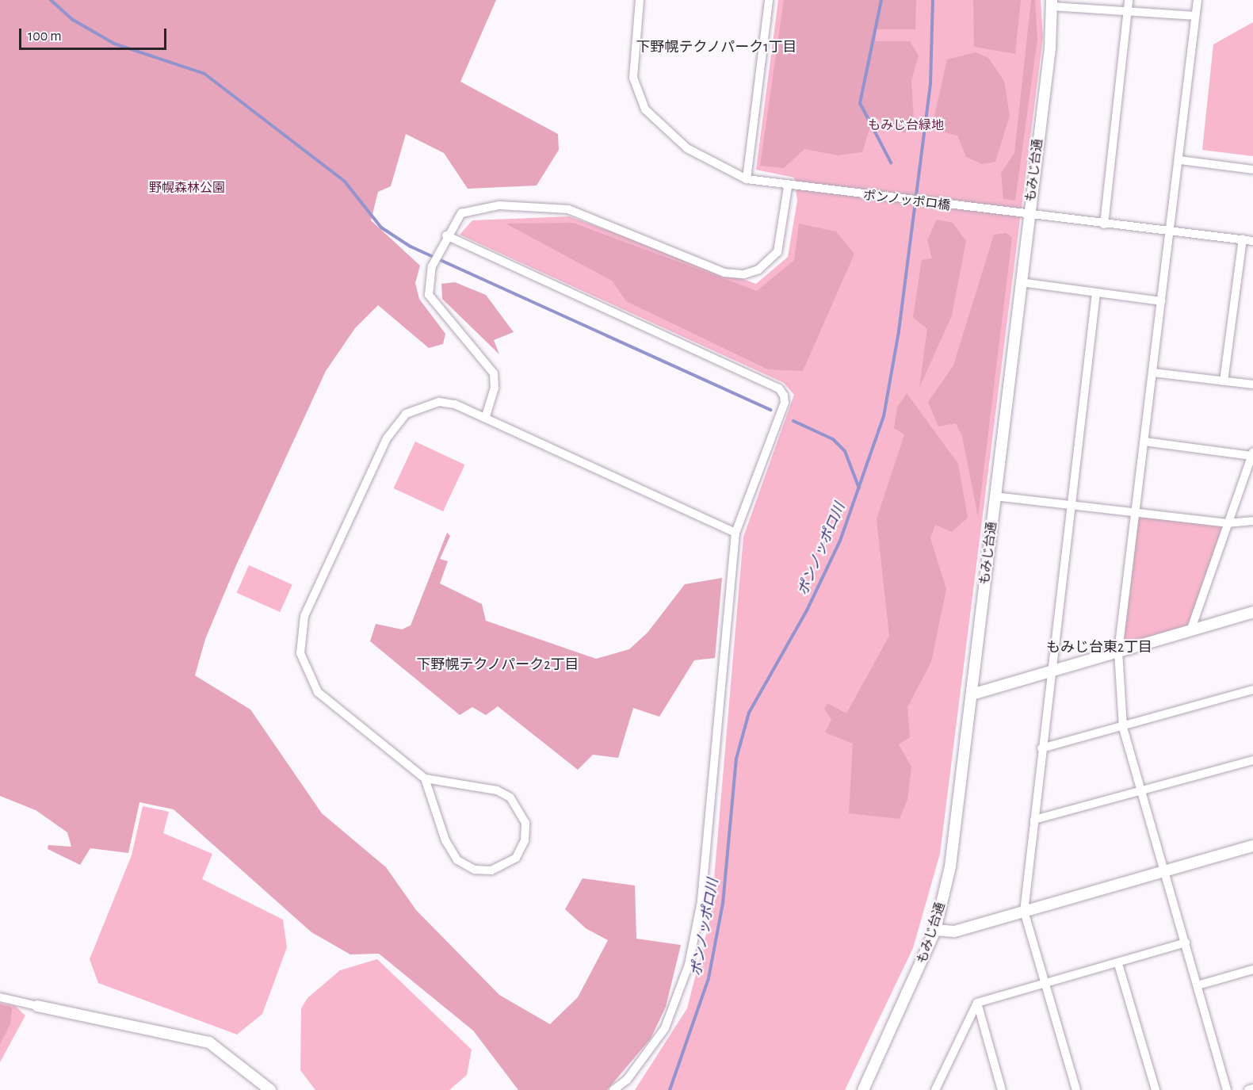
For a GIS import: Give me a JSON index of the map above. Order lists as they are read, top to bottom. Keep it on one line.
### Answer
{"streets":{"street":["もみじ台通","ポンノッポロ橋"]},"crossings":[["もみじ台通","ポンノッポロ橋"]],"districts":["下野幌テクノパーク1丁目","もみじ台東2丁目","下野幌テクノパーク2丁目"],"water":["ポンノッポロ川"],"parks":["もみじ台緑地","野幌森林公園"],"scale_bar":"100 m"}
